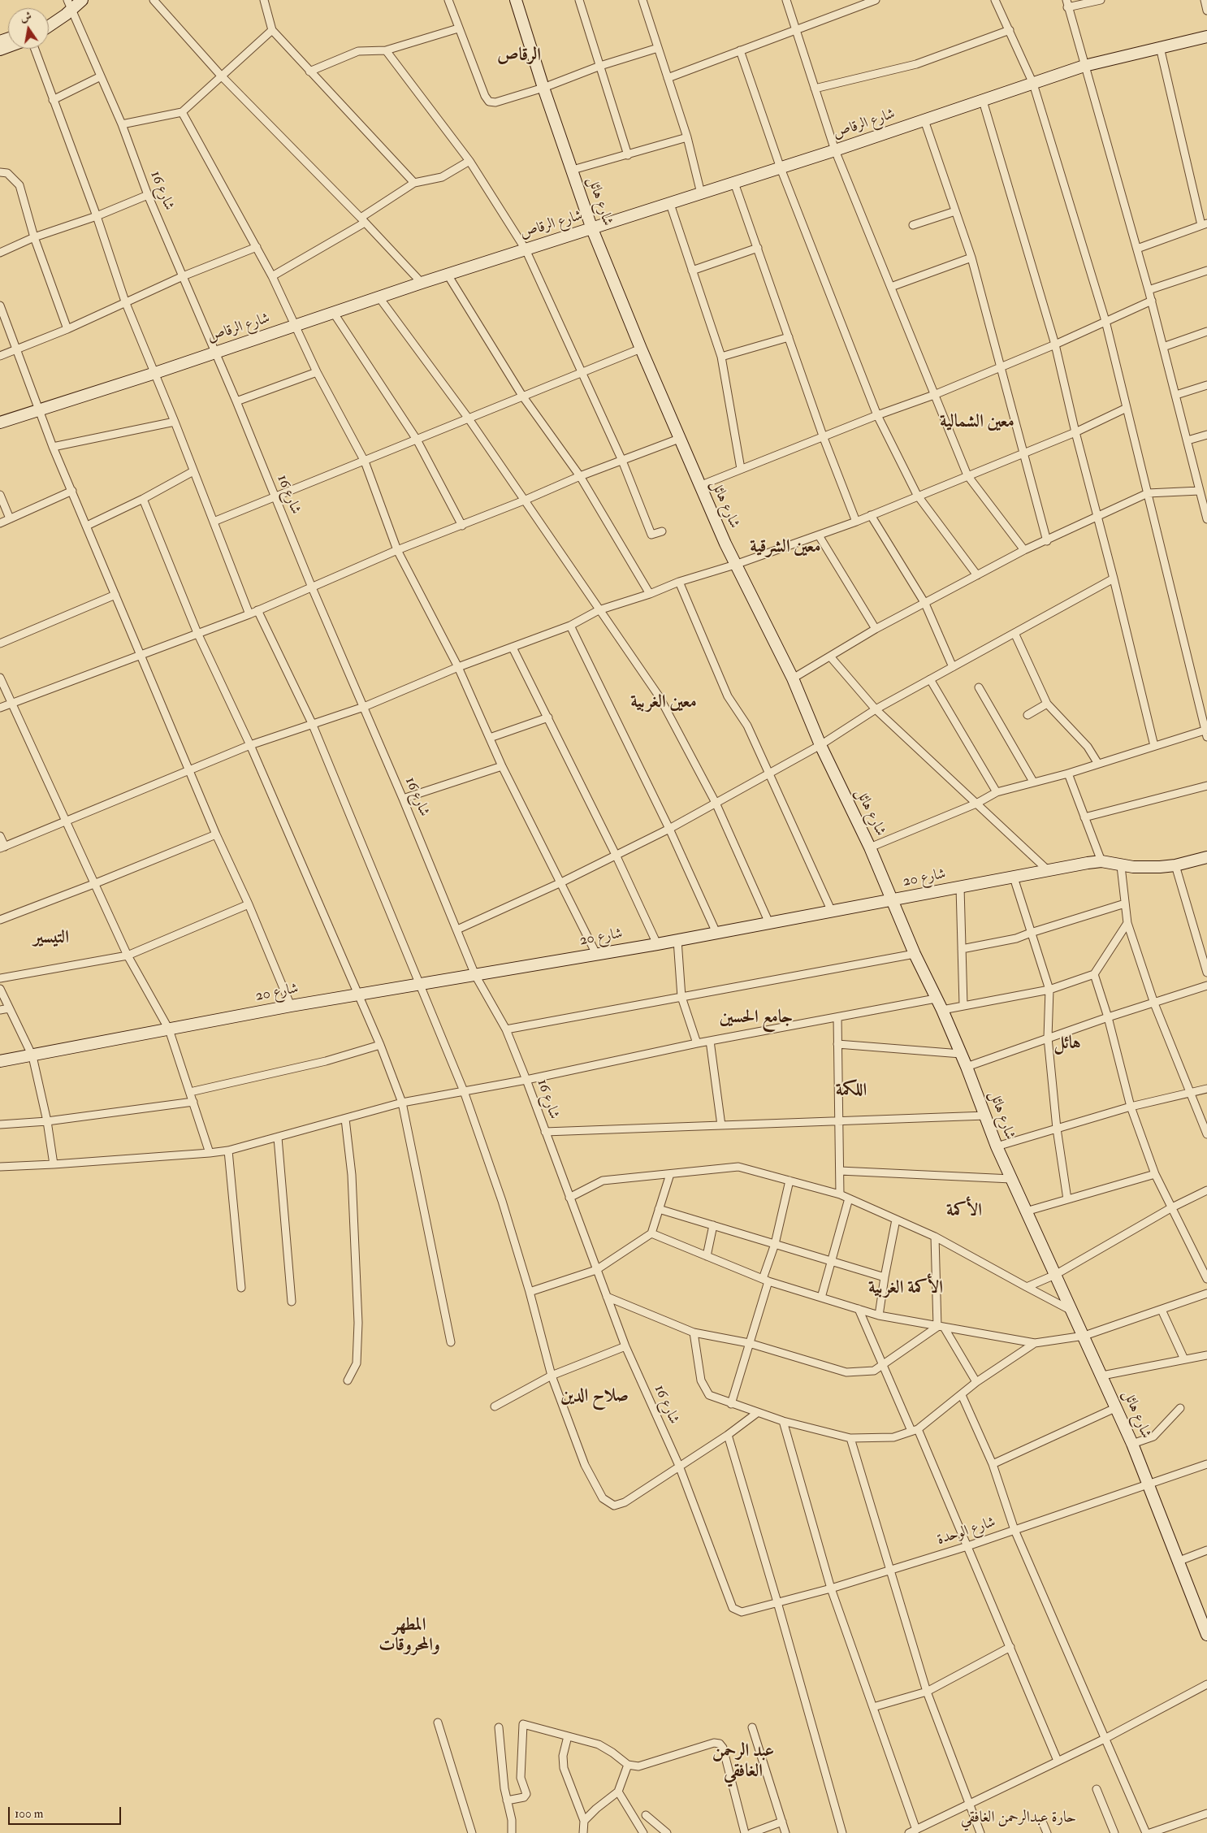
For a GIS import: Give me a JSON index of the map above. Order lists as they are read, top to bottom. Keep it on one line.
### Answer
{"streets":{"street":["شارع الرقاص","شارع 16","شارع هائل","شارع 20","شارع الوحدة"]},"crossings":[["شارع الرقاص","شارع 16"],["شارع الرقاص","شارع هائل"],["شارع 16","شارع 20"],["شارع 16","شارع الوحدة"],["شارع هائل","شارع 20"],["شارع هائل","شارع الوحدة"]],"districts":["الرقاص","معين الشمالية","معين الشرقية","معين الغربية","التيسير","جامع الحسين","هائل","اللكمة","الأكمة","الأكمة الغربية","صلاح الدين","المطهر والمحروقات","عبد الرحمن الغافقي","حارة عبدالرحمن الغافقي"],"scale_bar":"100 m","north":"top"}
